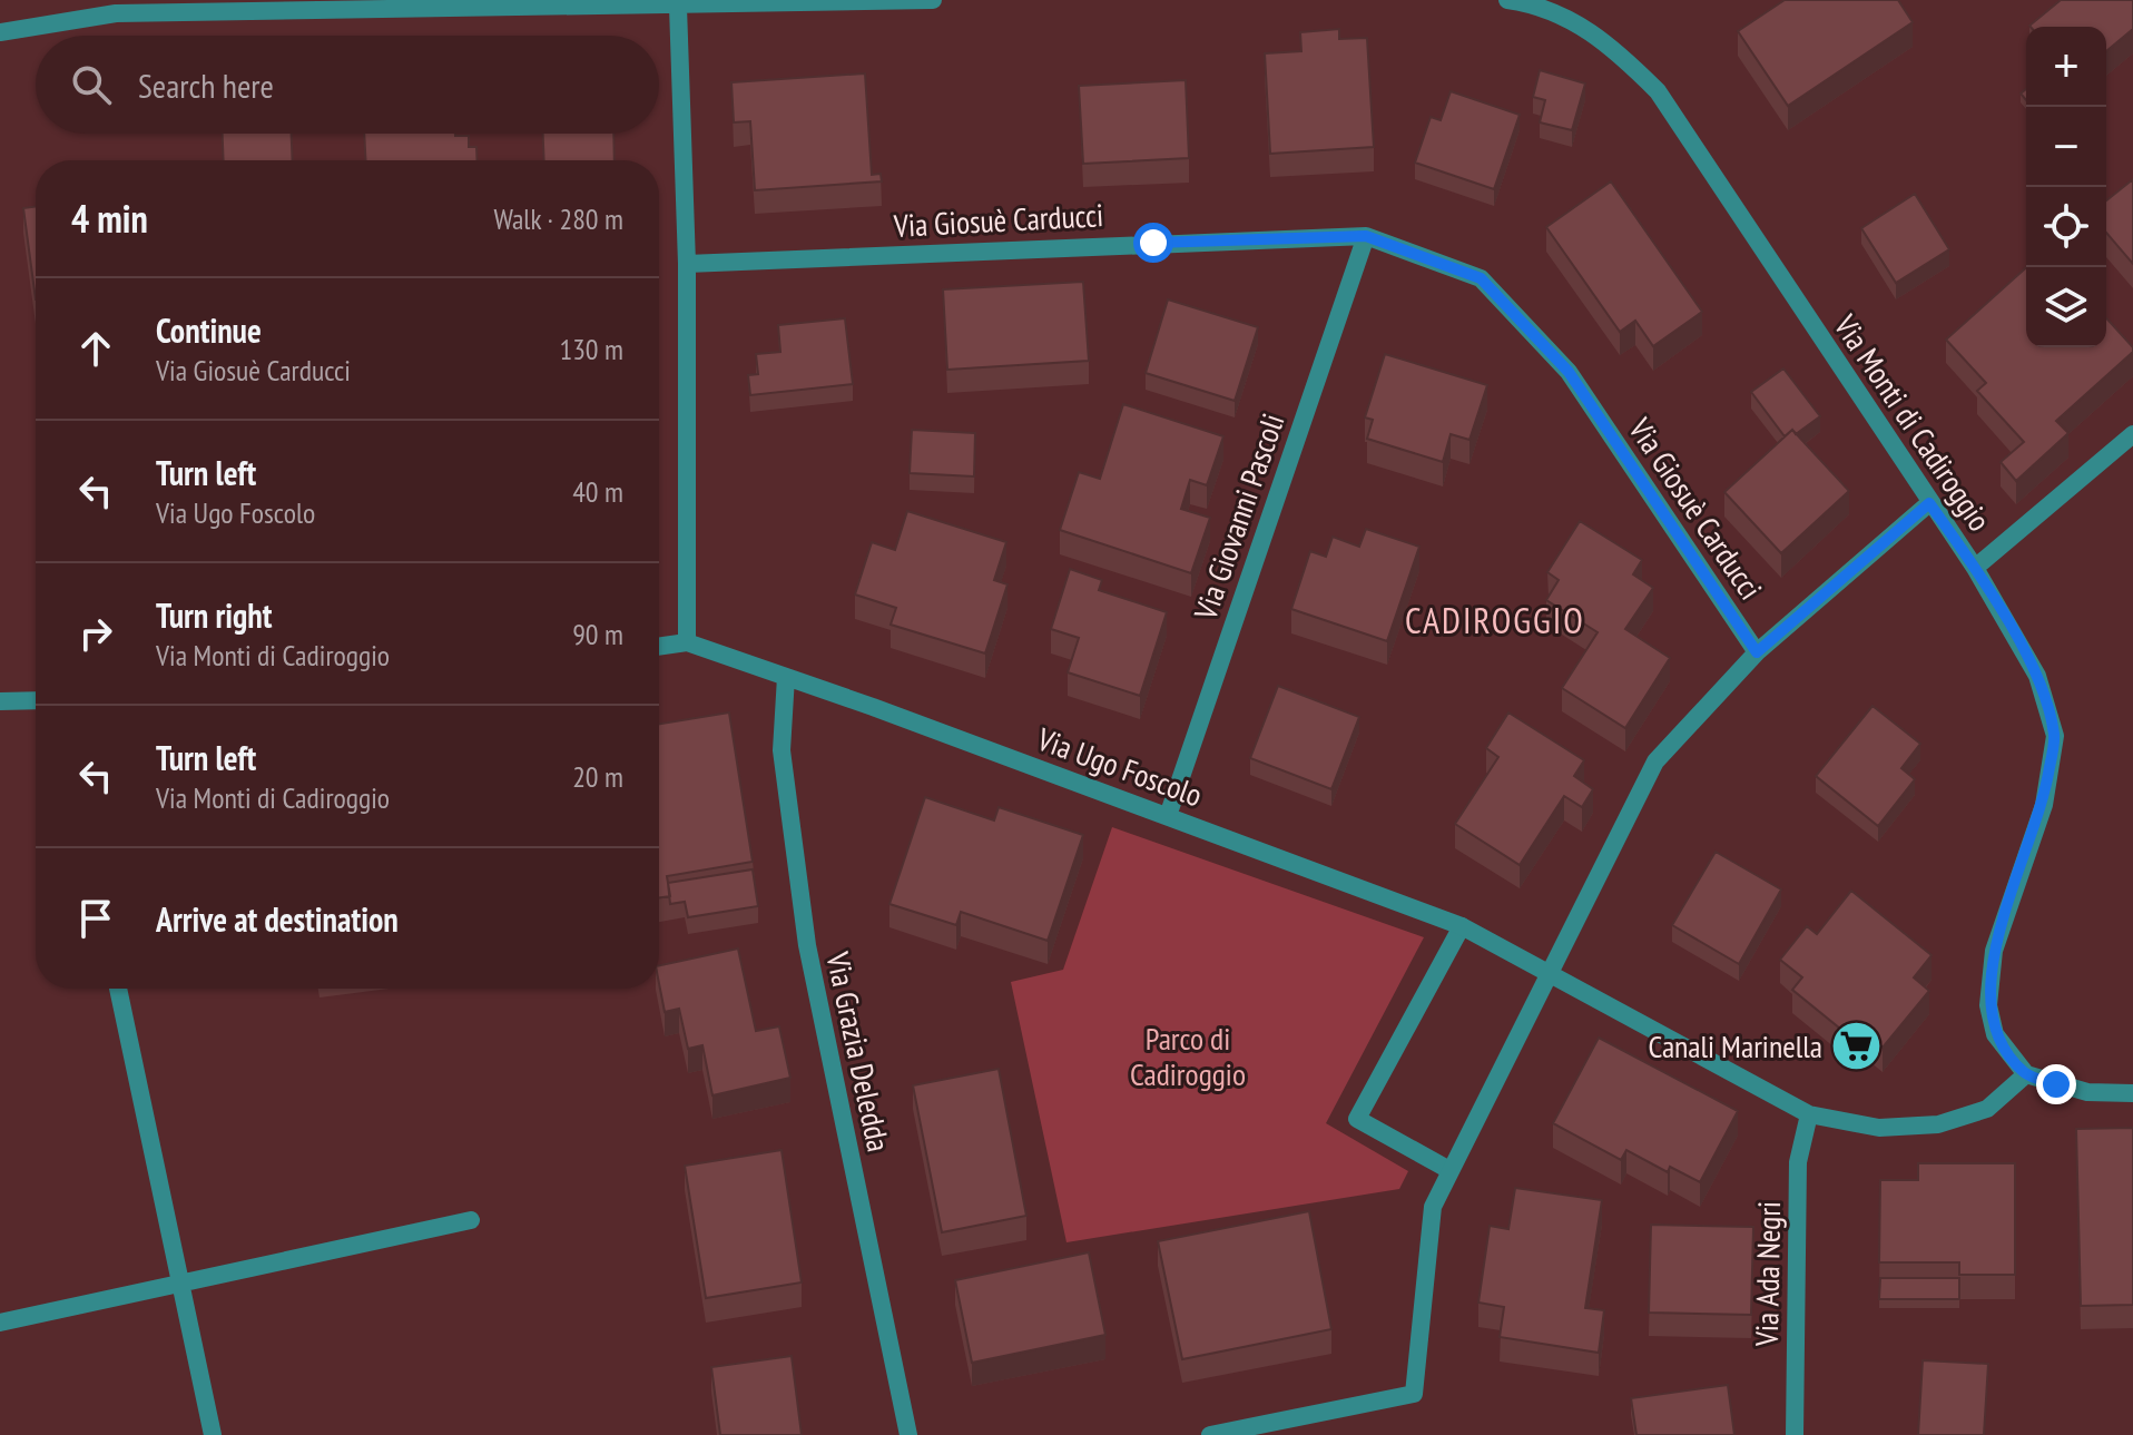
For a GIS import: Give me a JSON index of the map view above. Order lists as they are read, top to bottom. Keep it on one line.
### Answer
{"streets":{"street":["Via Giosuè Carducci","Via Monti di Cadiroggio","Via Giovanni Pascoli","Via Ugo Foscolo","Via Grazia Deledda","Via Ada Negri"]},"crossings":[["Via Giosuè Carducci","Via Giovanni Pascoli"],["Via Giovanni Pascoli","Via Ugo Foscolo"],["Via Ugo Foscolo","Via Grazia Deledda"]],"districts":["CADIROGGIO"],"parks":["Parco di Cadiroggio"],"places":{"supermarket":["Canali Marinella"]},"page":{"map_buttons":["+","−"],"search":"Search here","heading":["4 min","Walk · 280 m"],"list":[["Continue","Via Giosuè Carducci","130 m"],["Turn left","Via Ugo Foscolo","40 m"],["Turn right","Via Monti di Cadiroggio","90 m"],["Turn left","Via Monti di Cadiroggio","20 m"],"Arrive at destination"]}}
